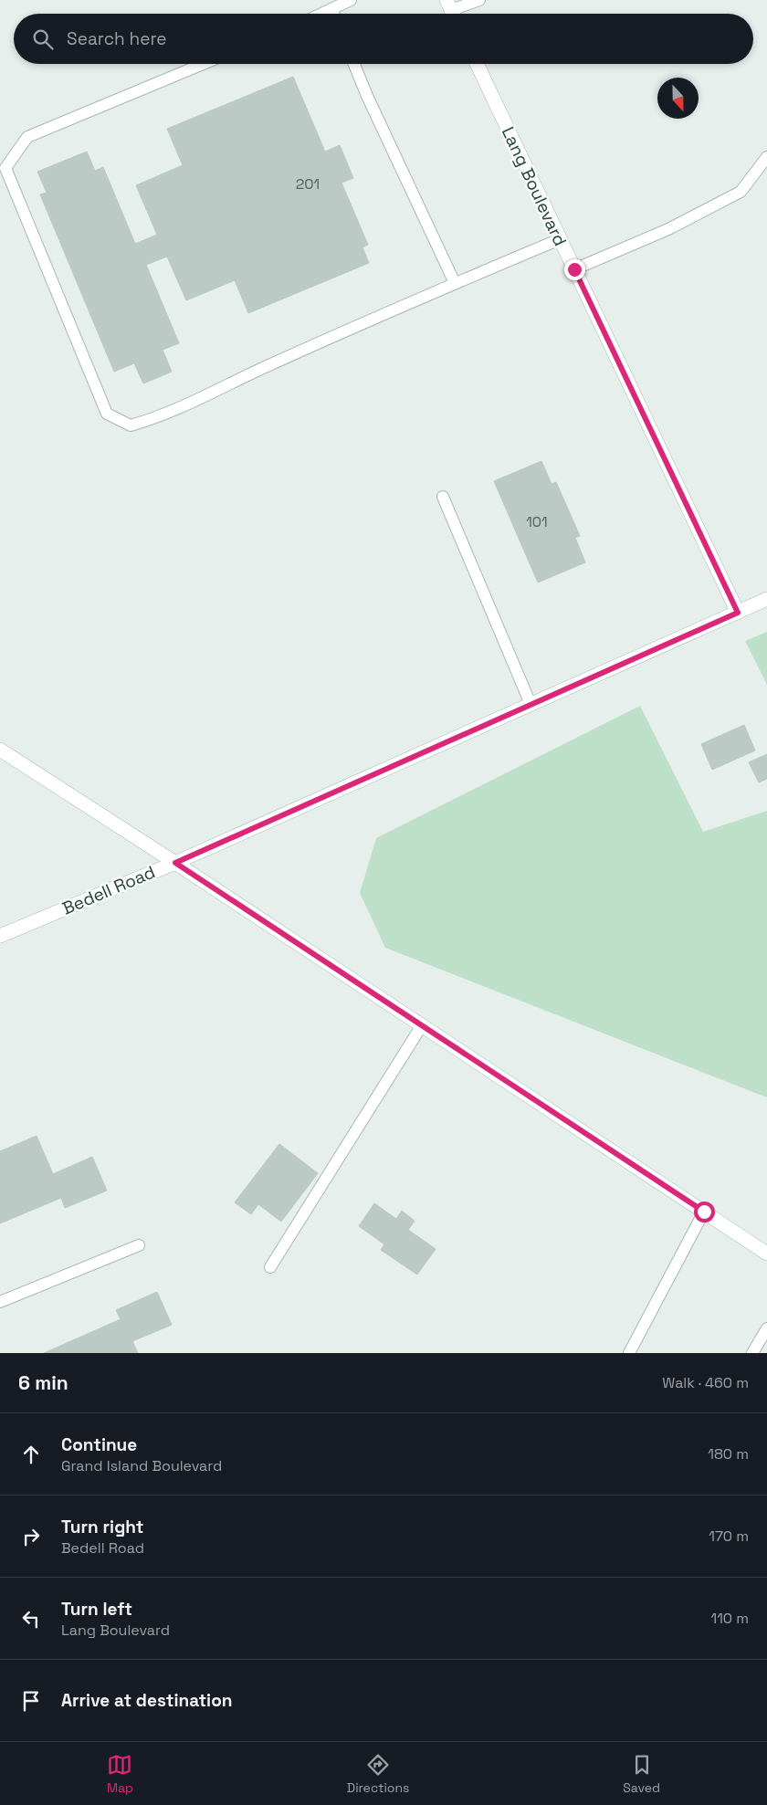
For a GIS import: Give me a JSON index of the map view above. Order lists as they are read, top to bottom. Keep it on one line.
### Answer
{"streets":{"street":["Lang Boulevard","Bedell Road"]},"crossings":[["Lang Boulevard","Bedell Road"]],"house_numbers":["201","101"],"north":"bottom","page":{"search":"Search here","heading":["6 min","Walk · 460 m"],"list":[["Continue","Grand Island Boulevard","180 m"],["Turn right","Bedell Road","170 m"],["Turn left","Lang Boulevard","110 m"],"Arrive at destination"],"nav":["Map","Directions","Saved"]}}
